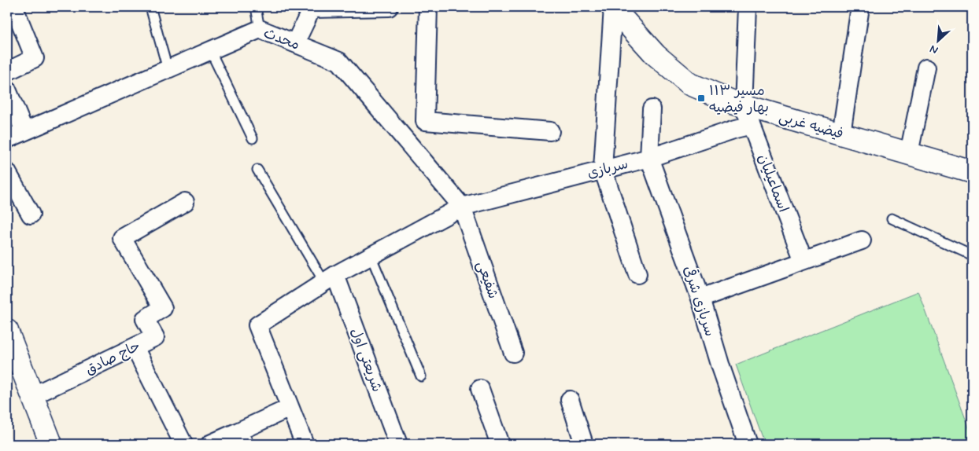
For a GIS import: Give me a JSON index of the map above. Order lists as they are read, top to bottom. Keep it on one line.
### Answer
{"streets":{"street":["محدث","فیضیه غربی","سربازی","اسماعیلیان","شفیعی","سربازی شرقی","حاج صادق","شریعتی اول"]},"crossings":[["محدث","سربازی"],["محدث","شفیعی"],["فیضیه غربی","اسماعیلیان"],["سربازی","اسماعیلیان"],["سربازی","شفیعی"],["سربازی","سربازی شرقی"],["سربازی","شریعتی اول"]],"places":{"transit":["مسیر ۱۱۳ بهار فیضیه"]},"north":"bottom left"}
